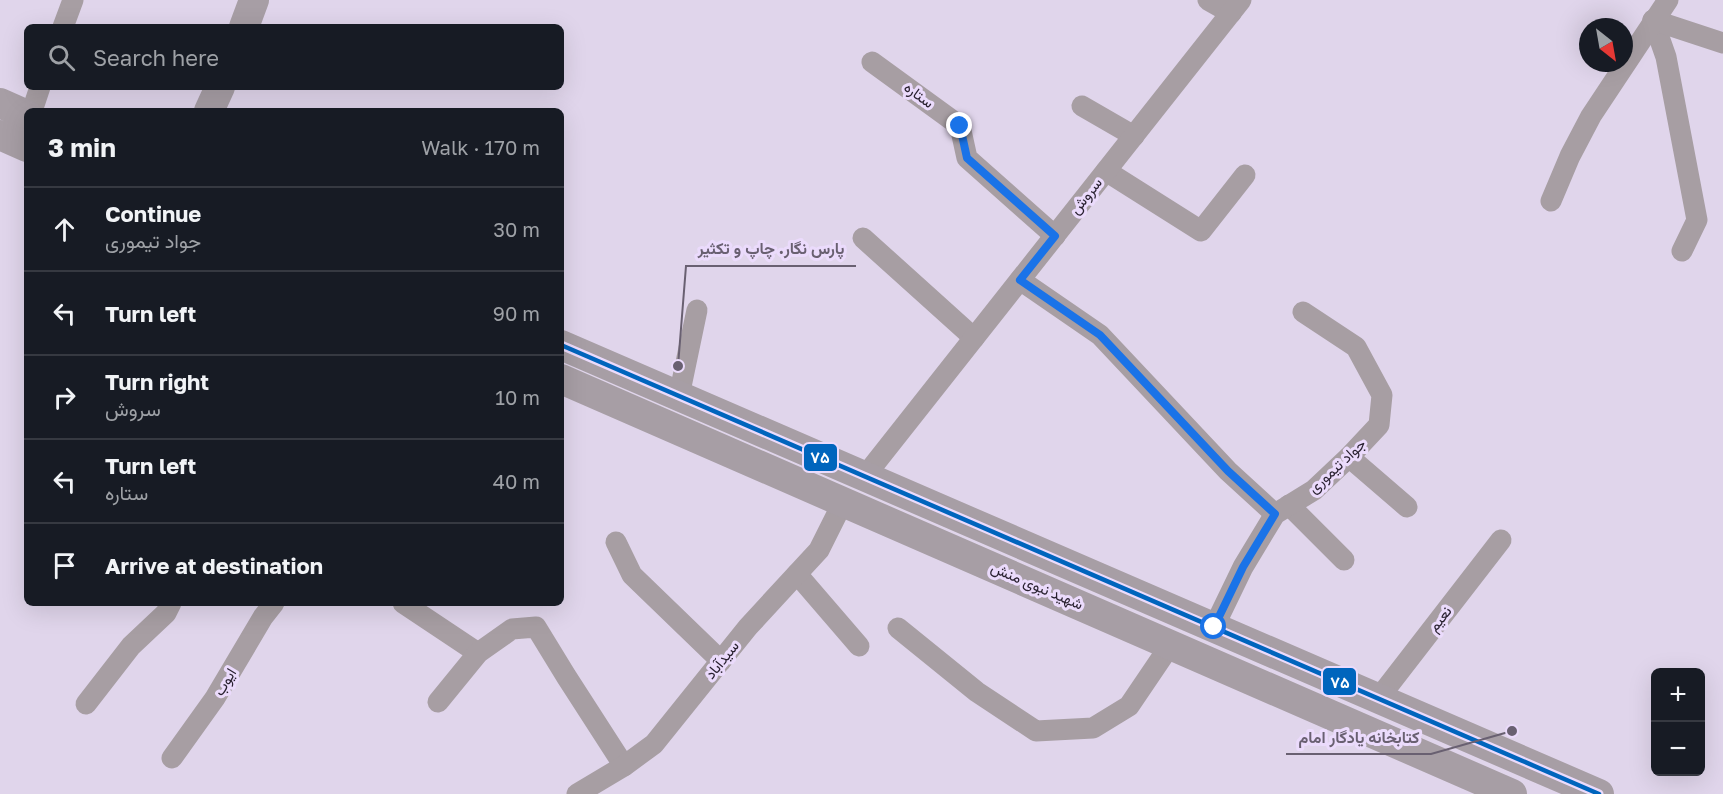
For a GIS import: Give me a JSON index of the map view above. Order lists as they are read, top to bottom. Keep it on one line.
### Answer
{"streets":{"main road":["شهید نبوی منش"],"street":["ستاره","سروش","جواد تیموری","نعیم","سیدآباد","ایوب"]},"crossings":[["ستاره","سروش"],["شهید نبوی منش","سیدآباد"]],"places":["پارس نگار. چاپ و تکثیر","کتابخانه یادگار امام"],"lines":["transit line ۷۵"],"north":"bottom right","page":{"search":"Search here","heading":["3 min","Walk · 170 m"],"list":[["Continue","جواد تیموری","30 m"],["Turn left","90 m"],["Turn right","سروش","10 m"],["Turn left","ستاره","40 m"],"Arrive at destination"],"map_buttons":["+","−"]}}
